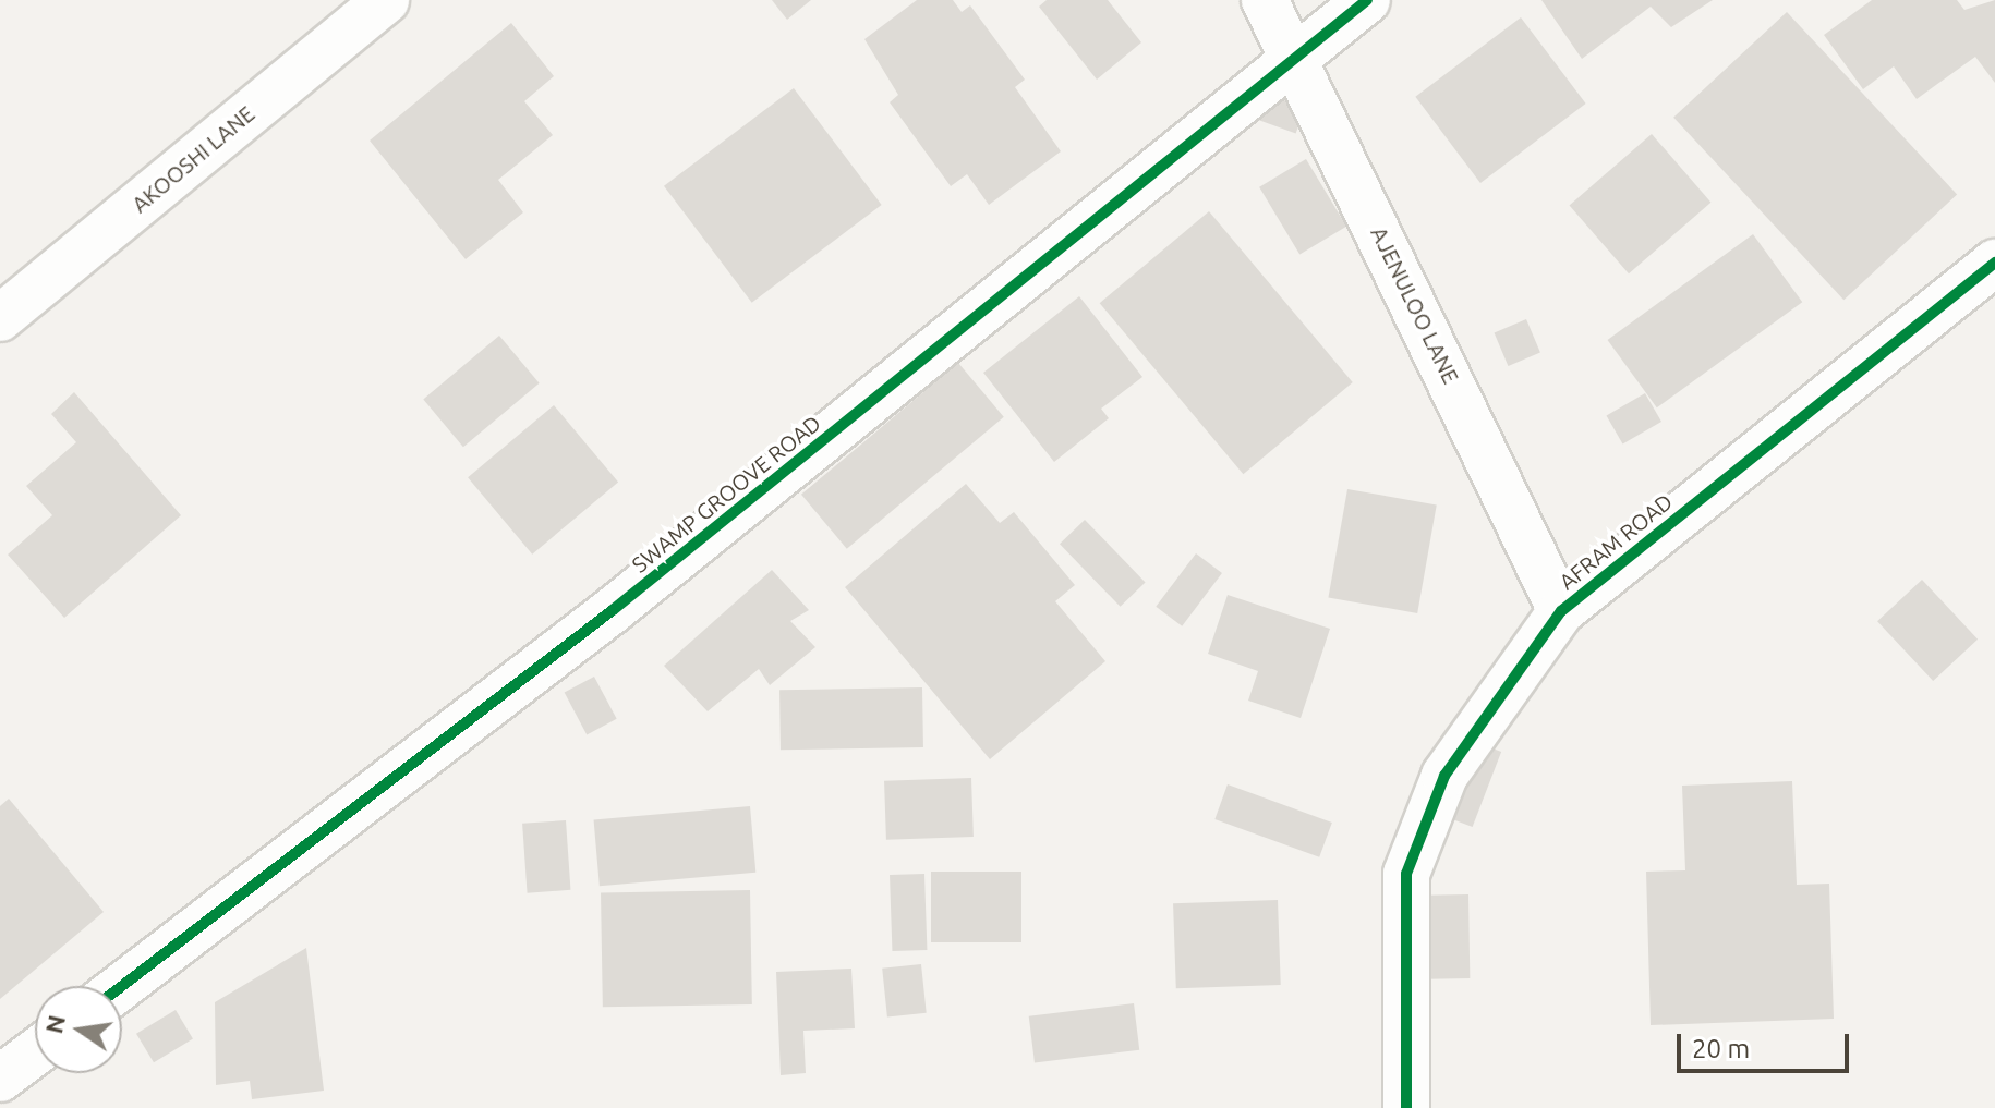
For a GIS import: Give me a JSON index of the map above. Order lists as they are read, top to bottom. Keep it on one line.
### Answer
{"streets":{"street":["AKOOSHI LANE","AJENULOO LANE","SWAMP GROOVE ROAD","AFRAM ROAD"]},"crossings":[["AJENULOO LANE","SWAMP GROOVE ROAD"],["AJENULOO LANE","AFRAM ROAD"]],"scale_bar":"20 m","north":"left"}
